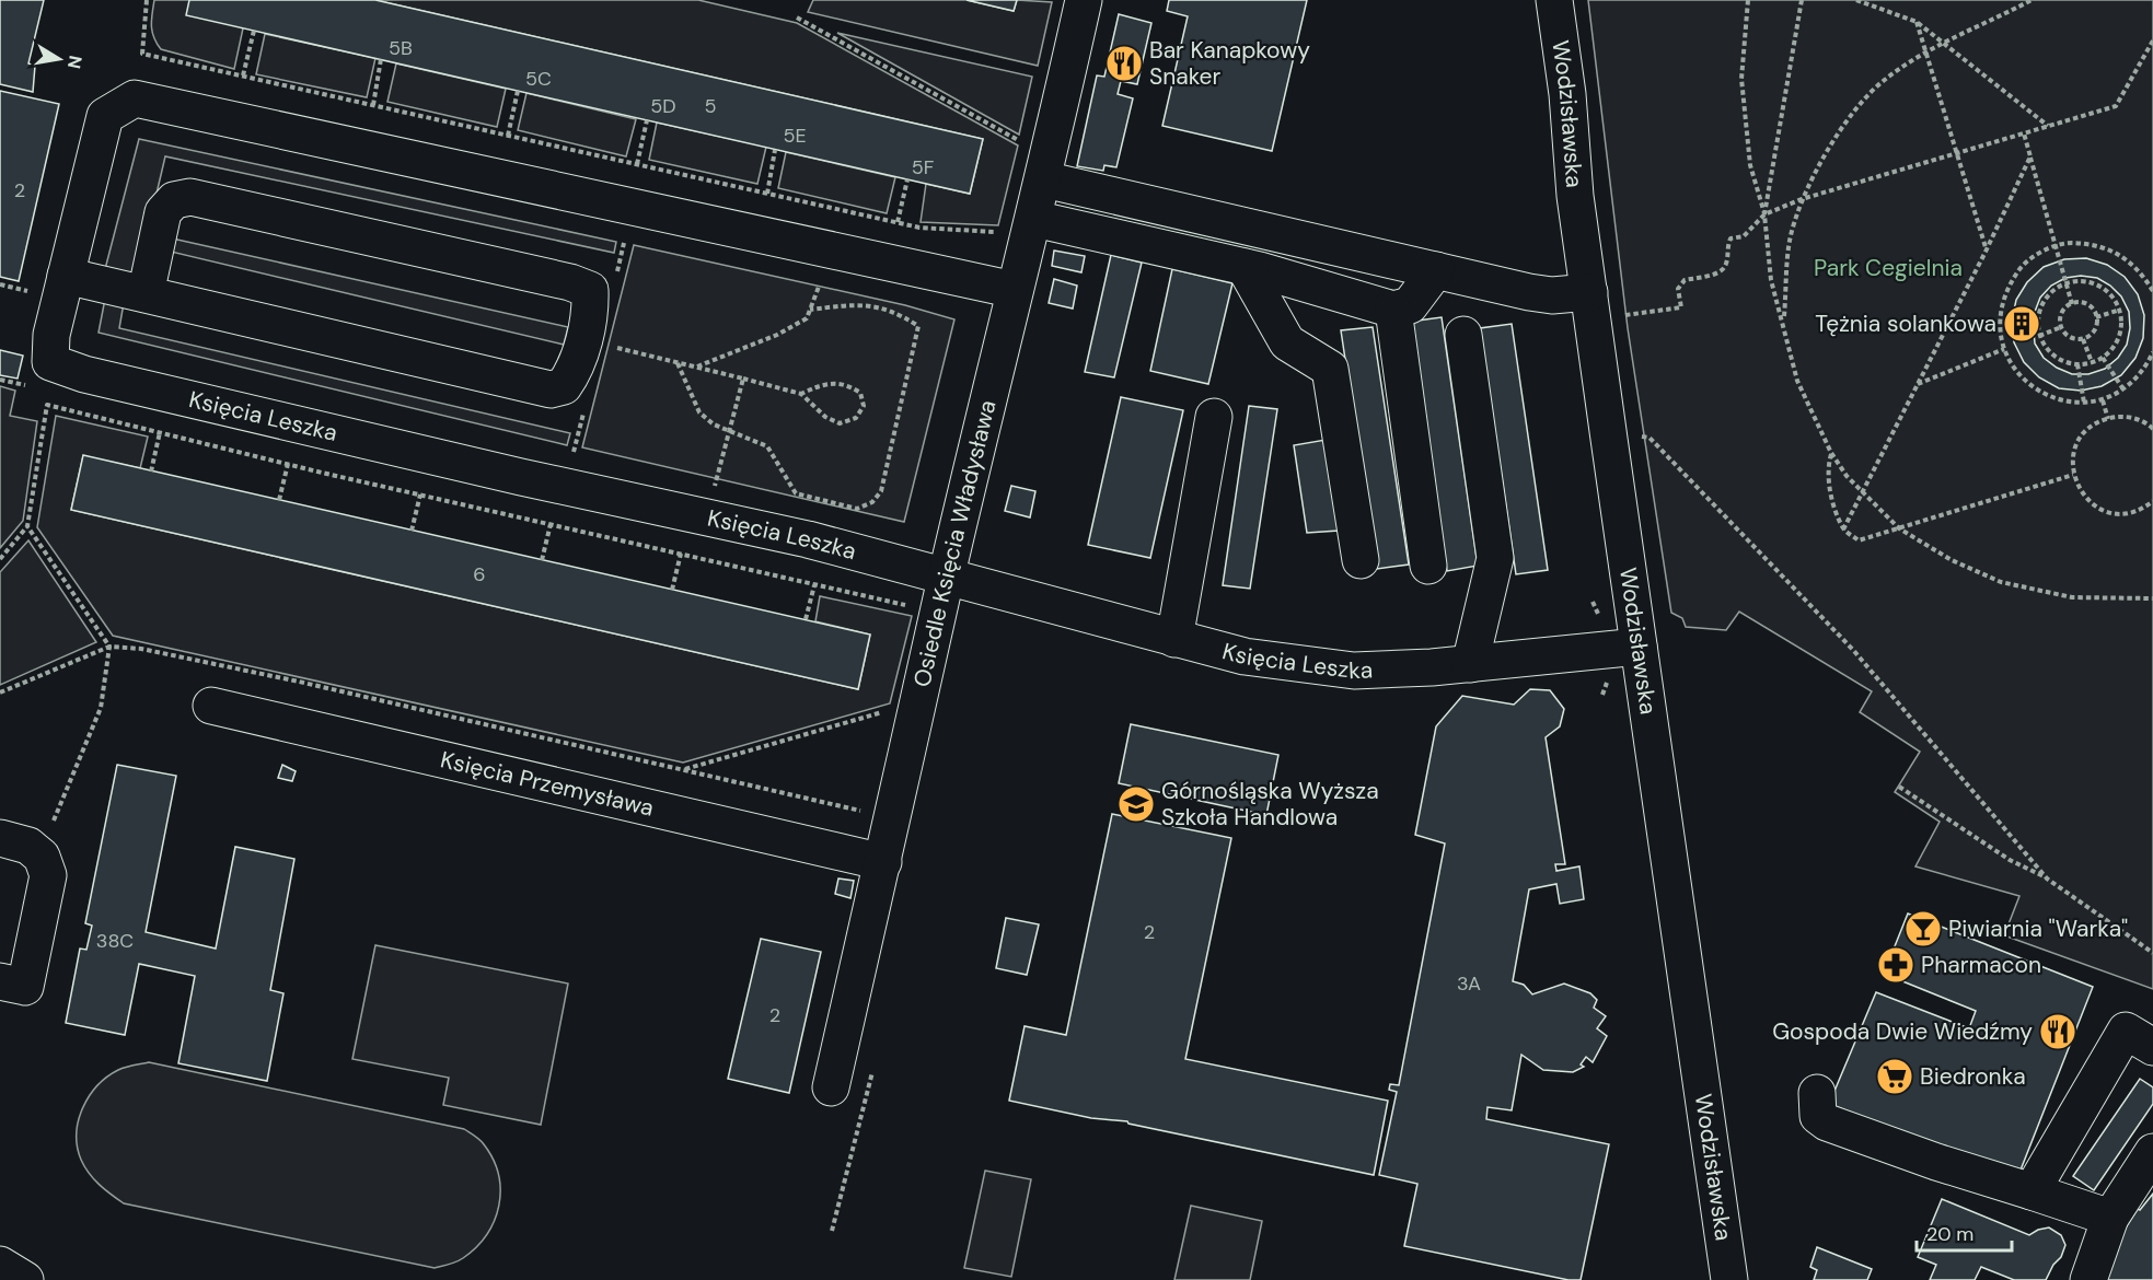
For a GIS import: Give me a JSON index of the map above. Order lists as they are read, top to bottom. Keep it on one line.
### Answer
{"streets":{"street":["Wodzisławska","Księcia Leszka","Osiedle Księcia Władysława","Księcia Przemysława"]},"crossings":[["Wodzisławska","Księcia Leszka"],["Księcia Leszka","Osiedle Księcia Władysława"],["Osiedle Księcia Władysława","Księcia Przemysława"]],"parks":["Park Cegielnia"],"places":{"restaurant":["Bar Kanapkowy Snaker","Gospoda Dwie Wiedźmy"],"building":["Tężnia solankowa"],"school or university":["Górnośląska Wyższa Szkoła Handlowa"],"bar":["Piwiarnia \"Warka\""],"pharmacy":["Pharmacon"],"supermarket":["Biedronka"]},"house_numbers":["5B","5C","5D","5","5E","5F","2","6","2","38C","3A","2"],"scale_bar":"20 m","north":"right"}
